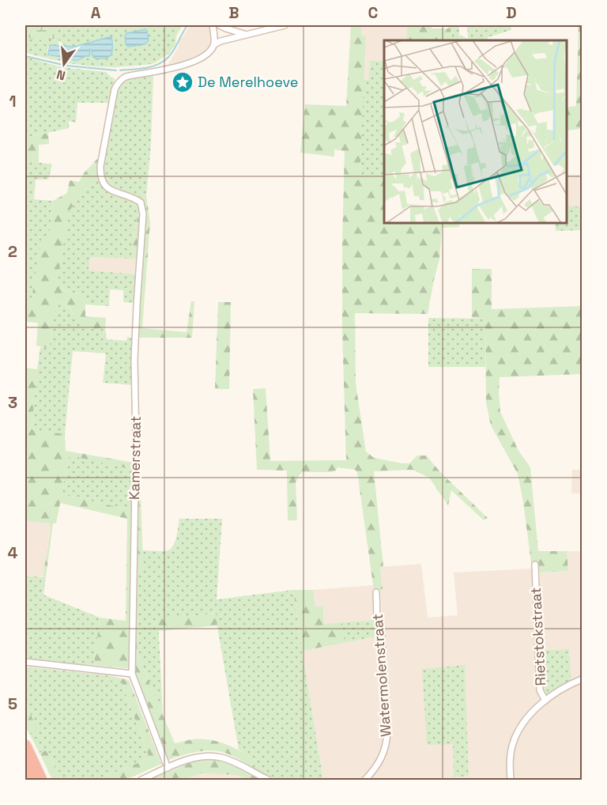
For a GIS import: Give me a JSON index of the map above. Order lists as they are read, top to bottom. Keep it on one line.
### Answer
{"streets":{"street":["Kamerstraat","Rietstokstraat","Watermolenstraat"]},"places":{"place":["De Merelhoeve"]},"north":"bottom","grid":{"columns":["A","B","C","D"],"rows":["1","2","3","4","5"]}}
